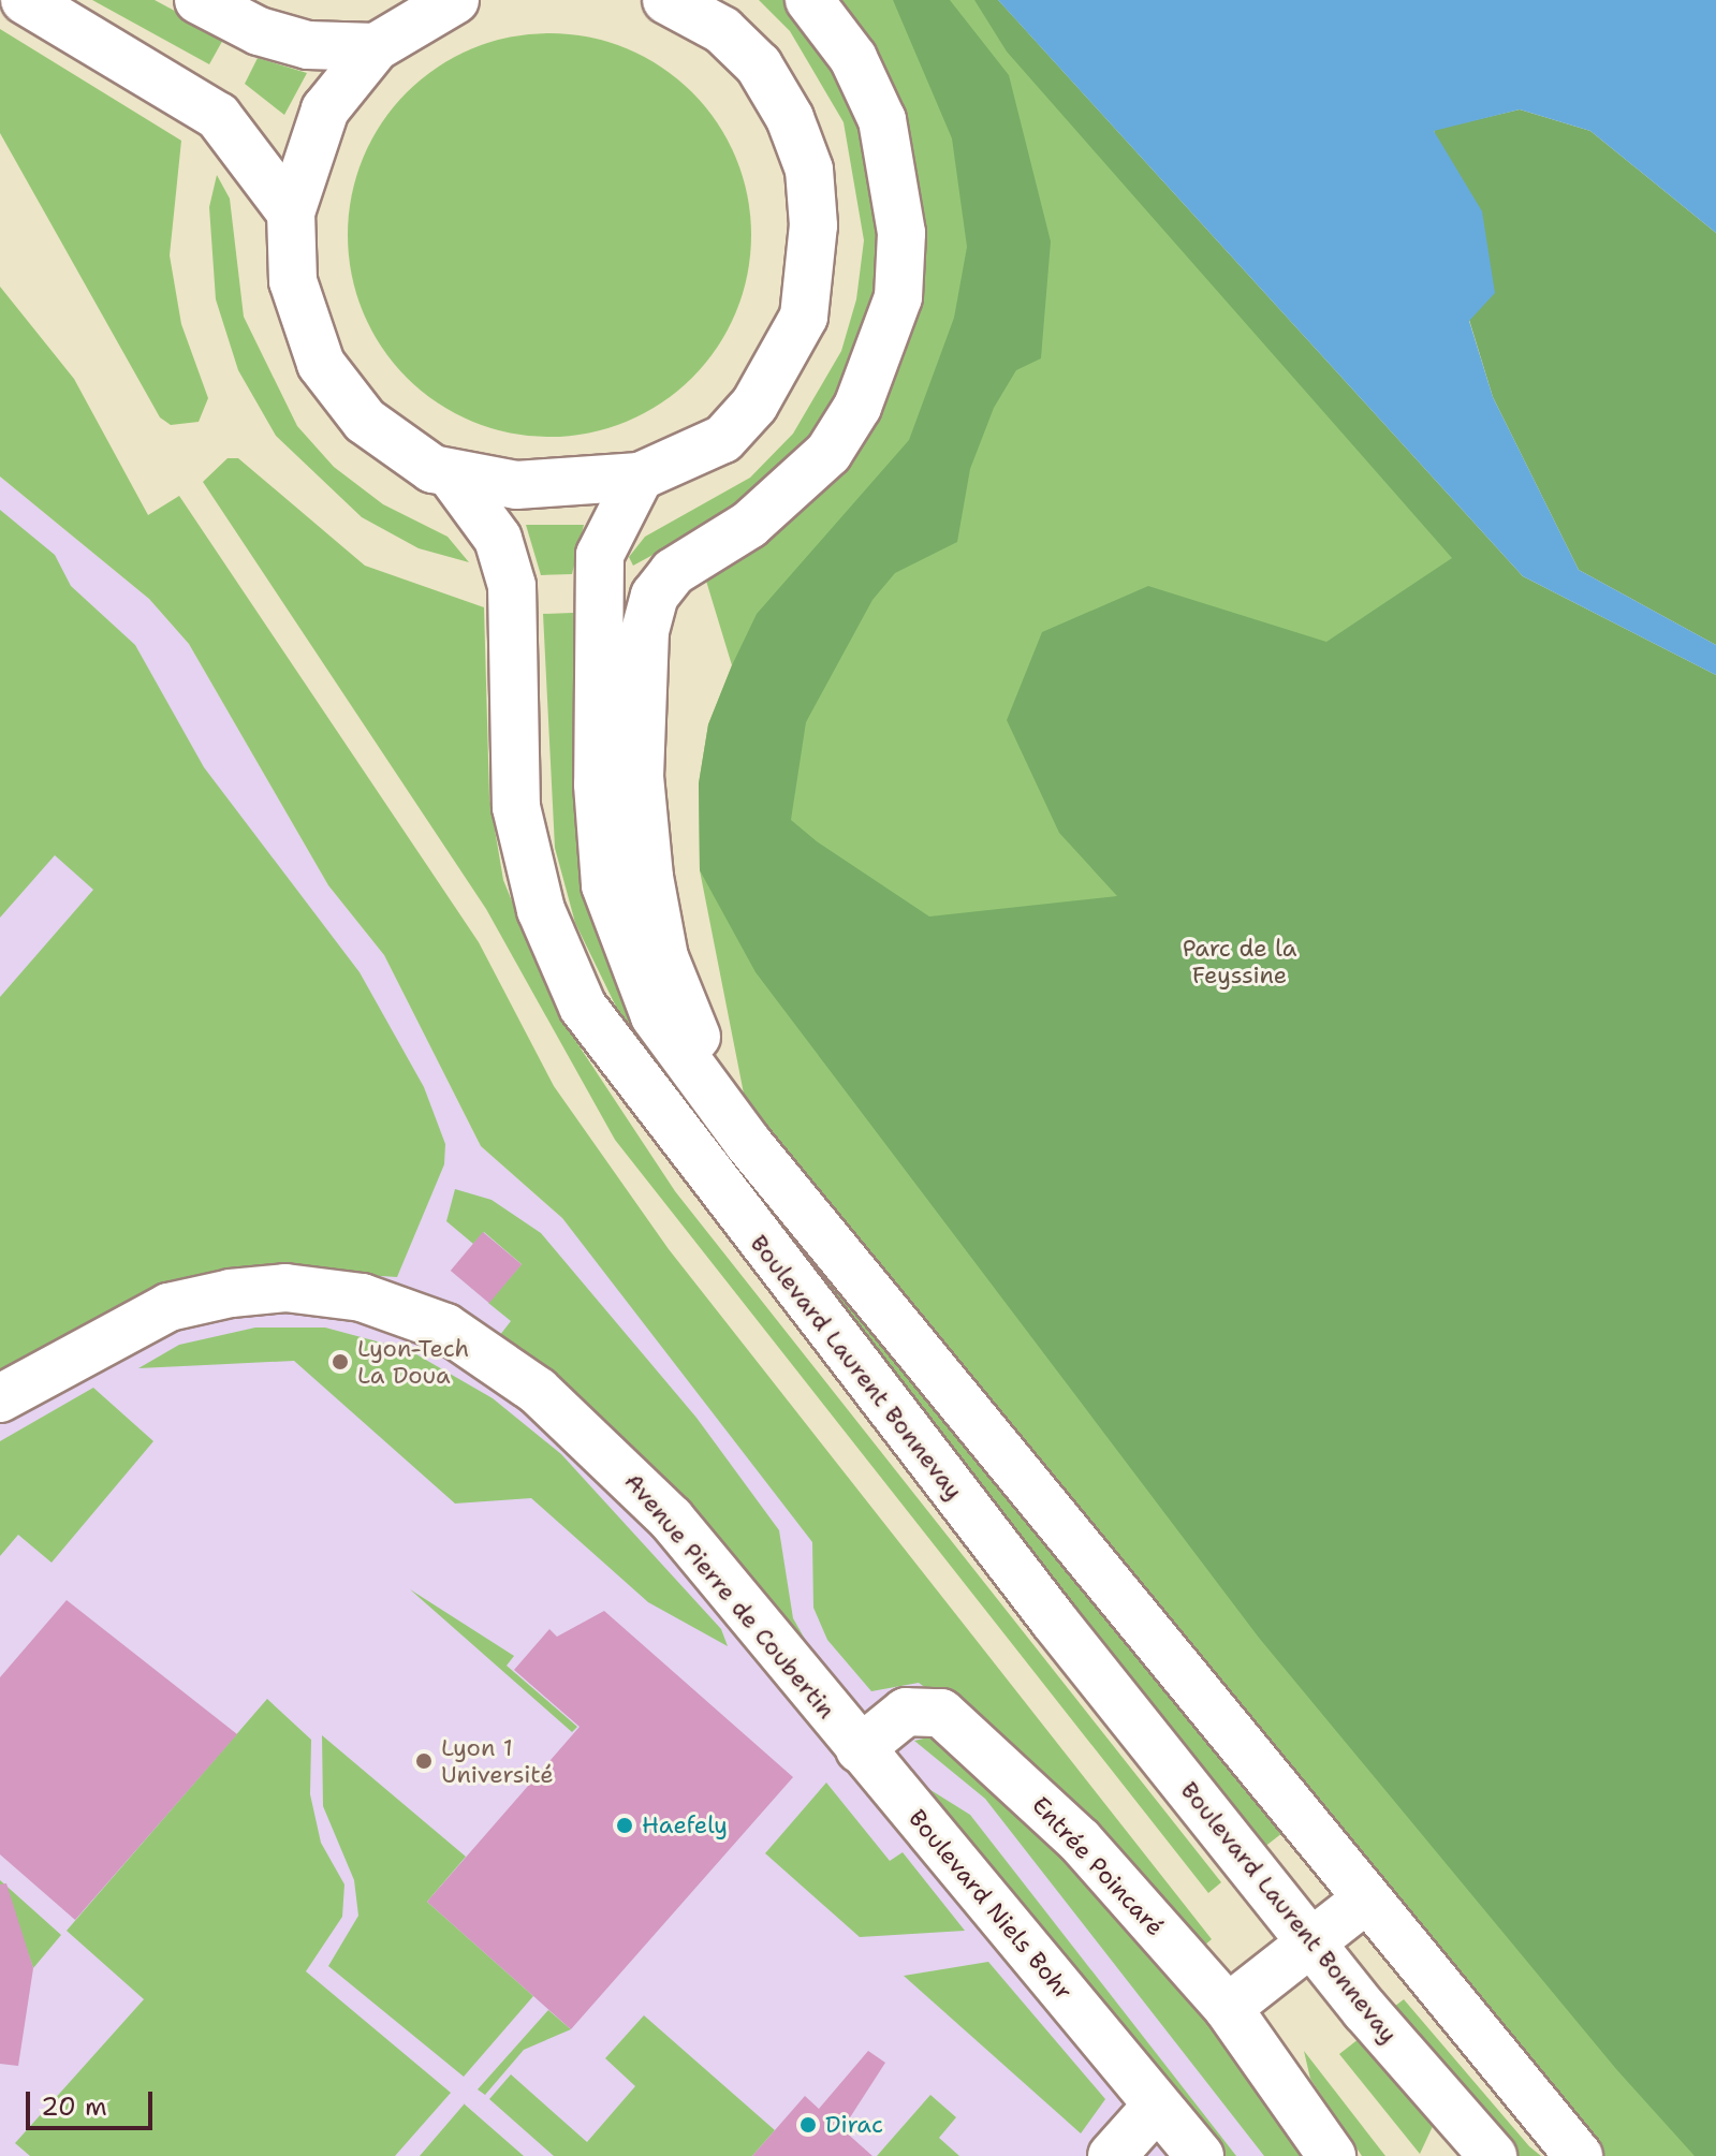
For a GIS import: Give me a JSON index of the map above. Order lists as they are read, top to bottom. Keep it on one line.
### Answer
{"streets":{"main road":["Boulevard Laurent Bonnevay","Avenue Pierre de Coubertin","Entrée Poincaré","Boulevard Niels Bohr"]},"crossings":[["Avenue Pierre de Coubertin","Entrée Poincaré"],["Avenue Pierre de Coubertin","Boulevard Niels Bohr"],["Entrée Poincaré","Boulevard Niels Bohr"]],"parks":["Parc de la Feyssine"],"places":["Lyon-Tech La Doua","Lyon 1 Université","Haefely","Dirac"],"scale_bar":"20 m"}
